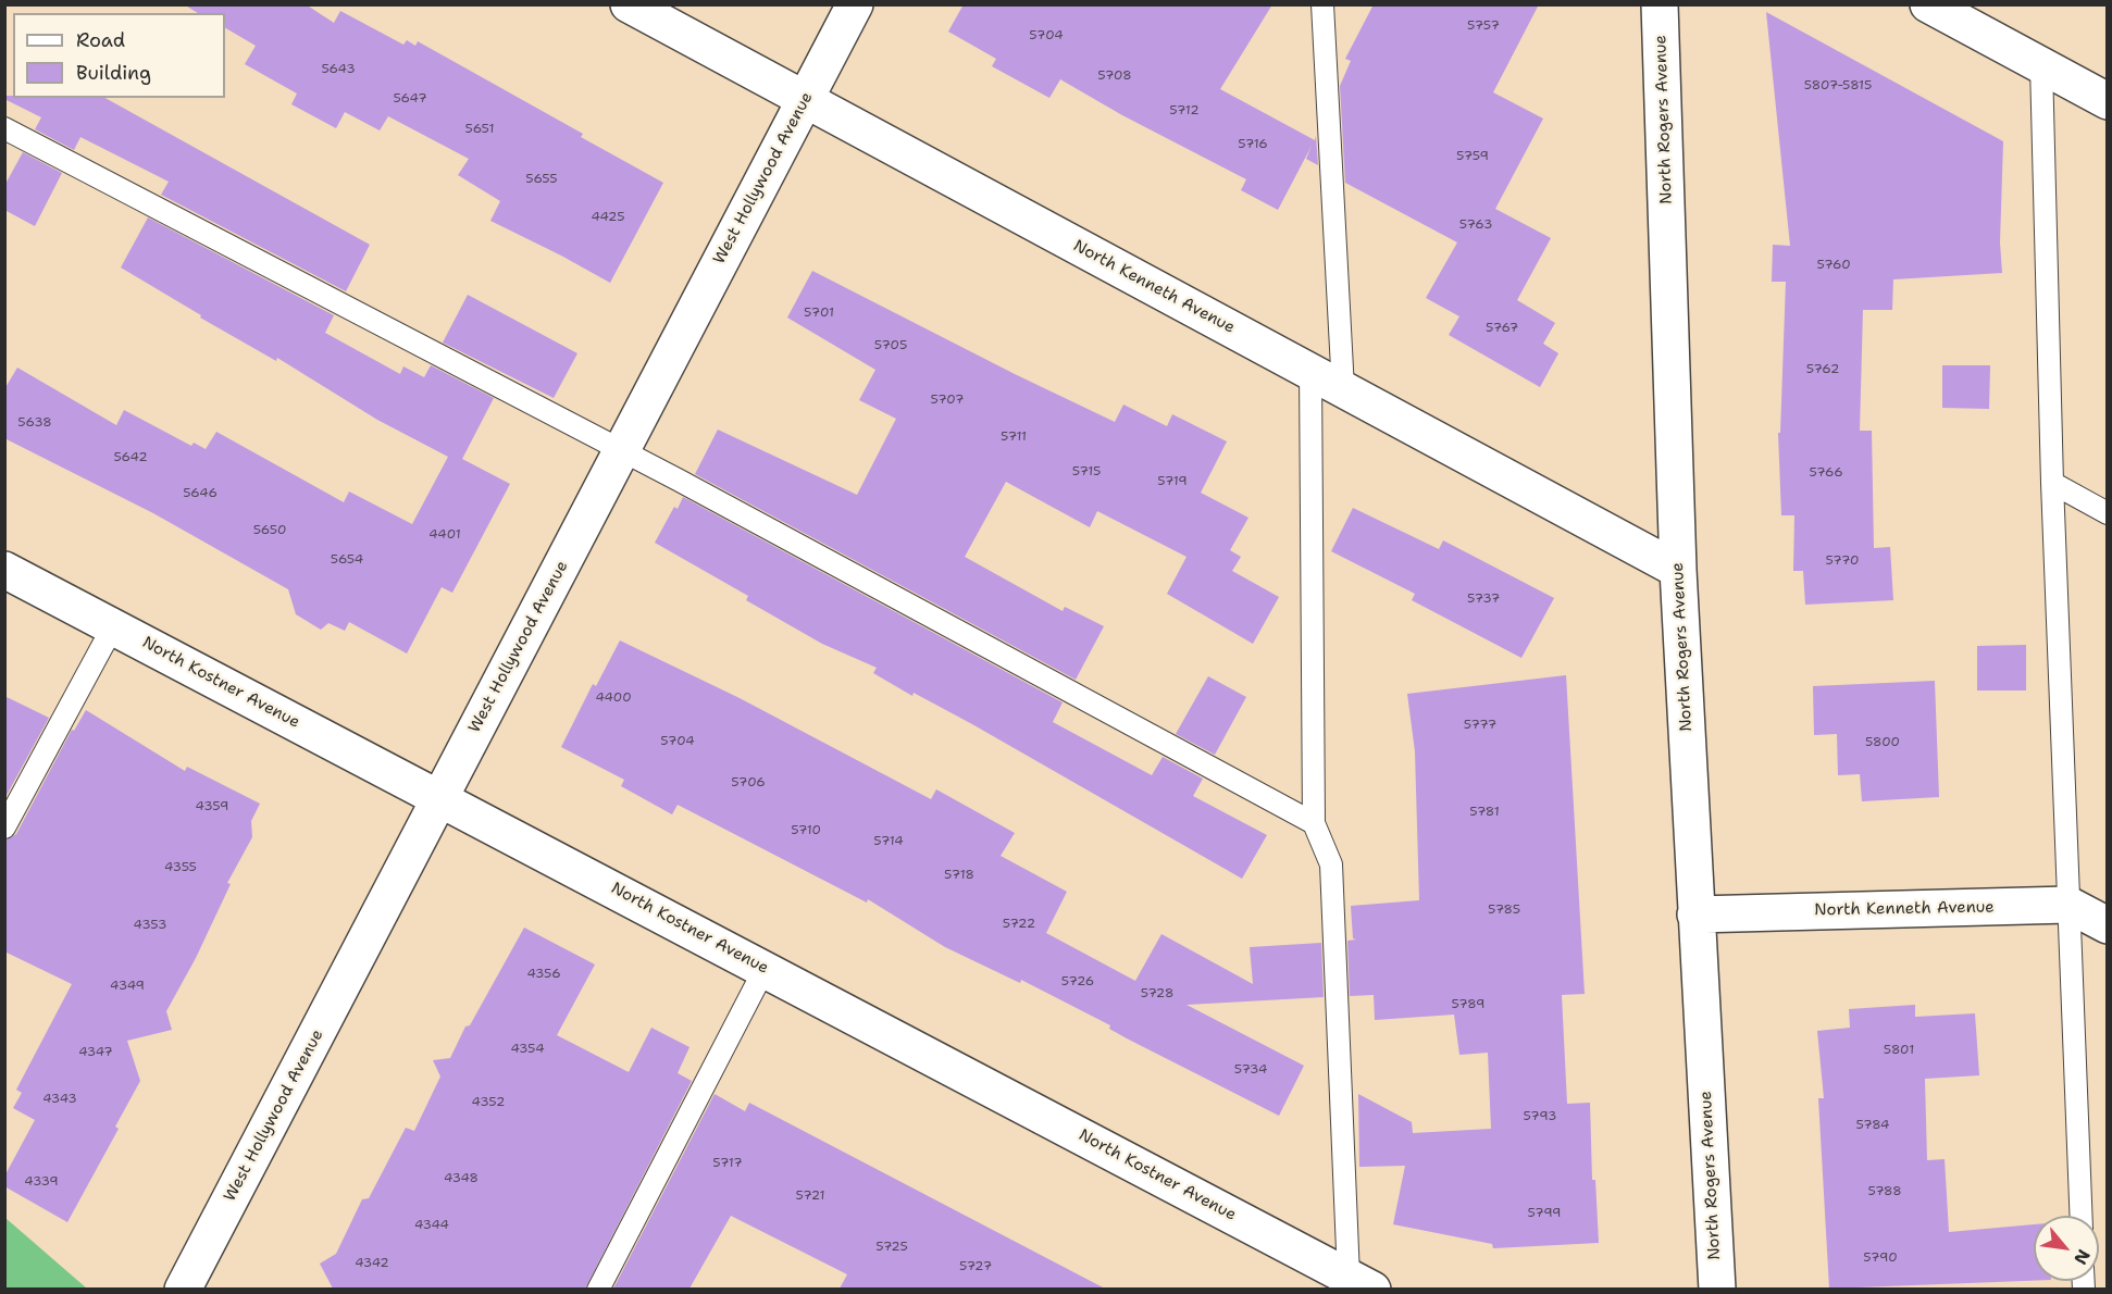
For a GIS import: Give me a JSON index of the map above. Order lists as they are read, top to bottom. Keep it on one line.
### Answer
{"streets":{"street":["North Rogers Avenue","West Hollywood Avenue","North Kenneth Avenue","North Kostner Avenue"]},"crossings":[["North Rogers Avenue","North Kenneth Avenue"],["West Hollywood Avenue","North Kenneth Avenue"],["West Hollywood Avenue","North Kostner Avenue"]],"house_numbers":["5757","5704","5643","5708","5807-5815","5647","5712","5651","5716","5759","5655","4425","5763","5760","5701","5767","5705","5762","5707","5638","5711","5642","5715","5766","5719","5646","5650","4401","5654","5770","5737","4400","5777","5704","5800","5706","4359","5781","5710","5714","4355","5718","5785","5722","4353","4356","5726","4349","5728","5789","4354","5801","4347","5734","4343","4352","5793","5784","5717","4348","4339","5788","5721","5799","4344","5725","5790","4342","5727"],"legend":["Road","Building"],"north":"bottom right"}
